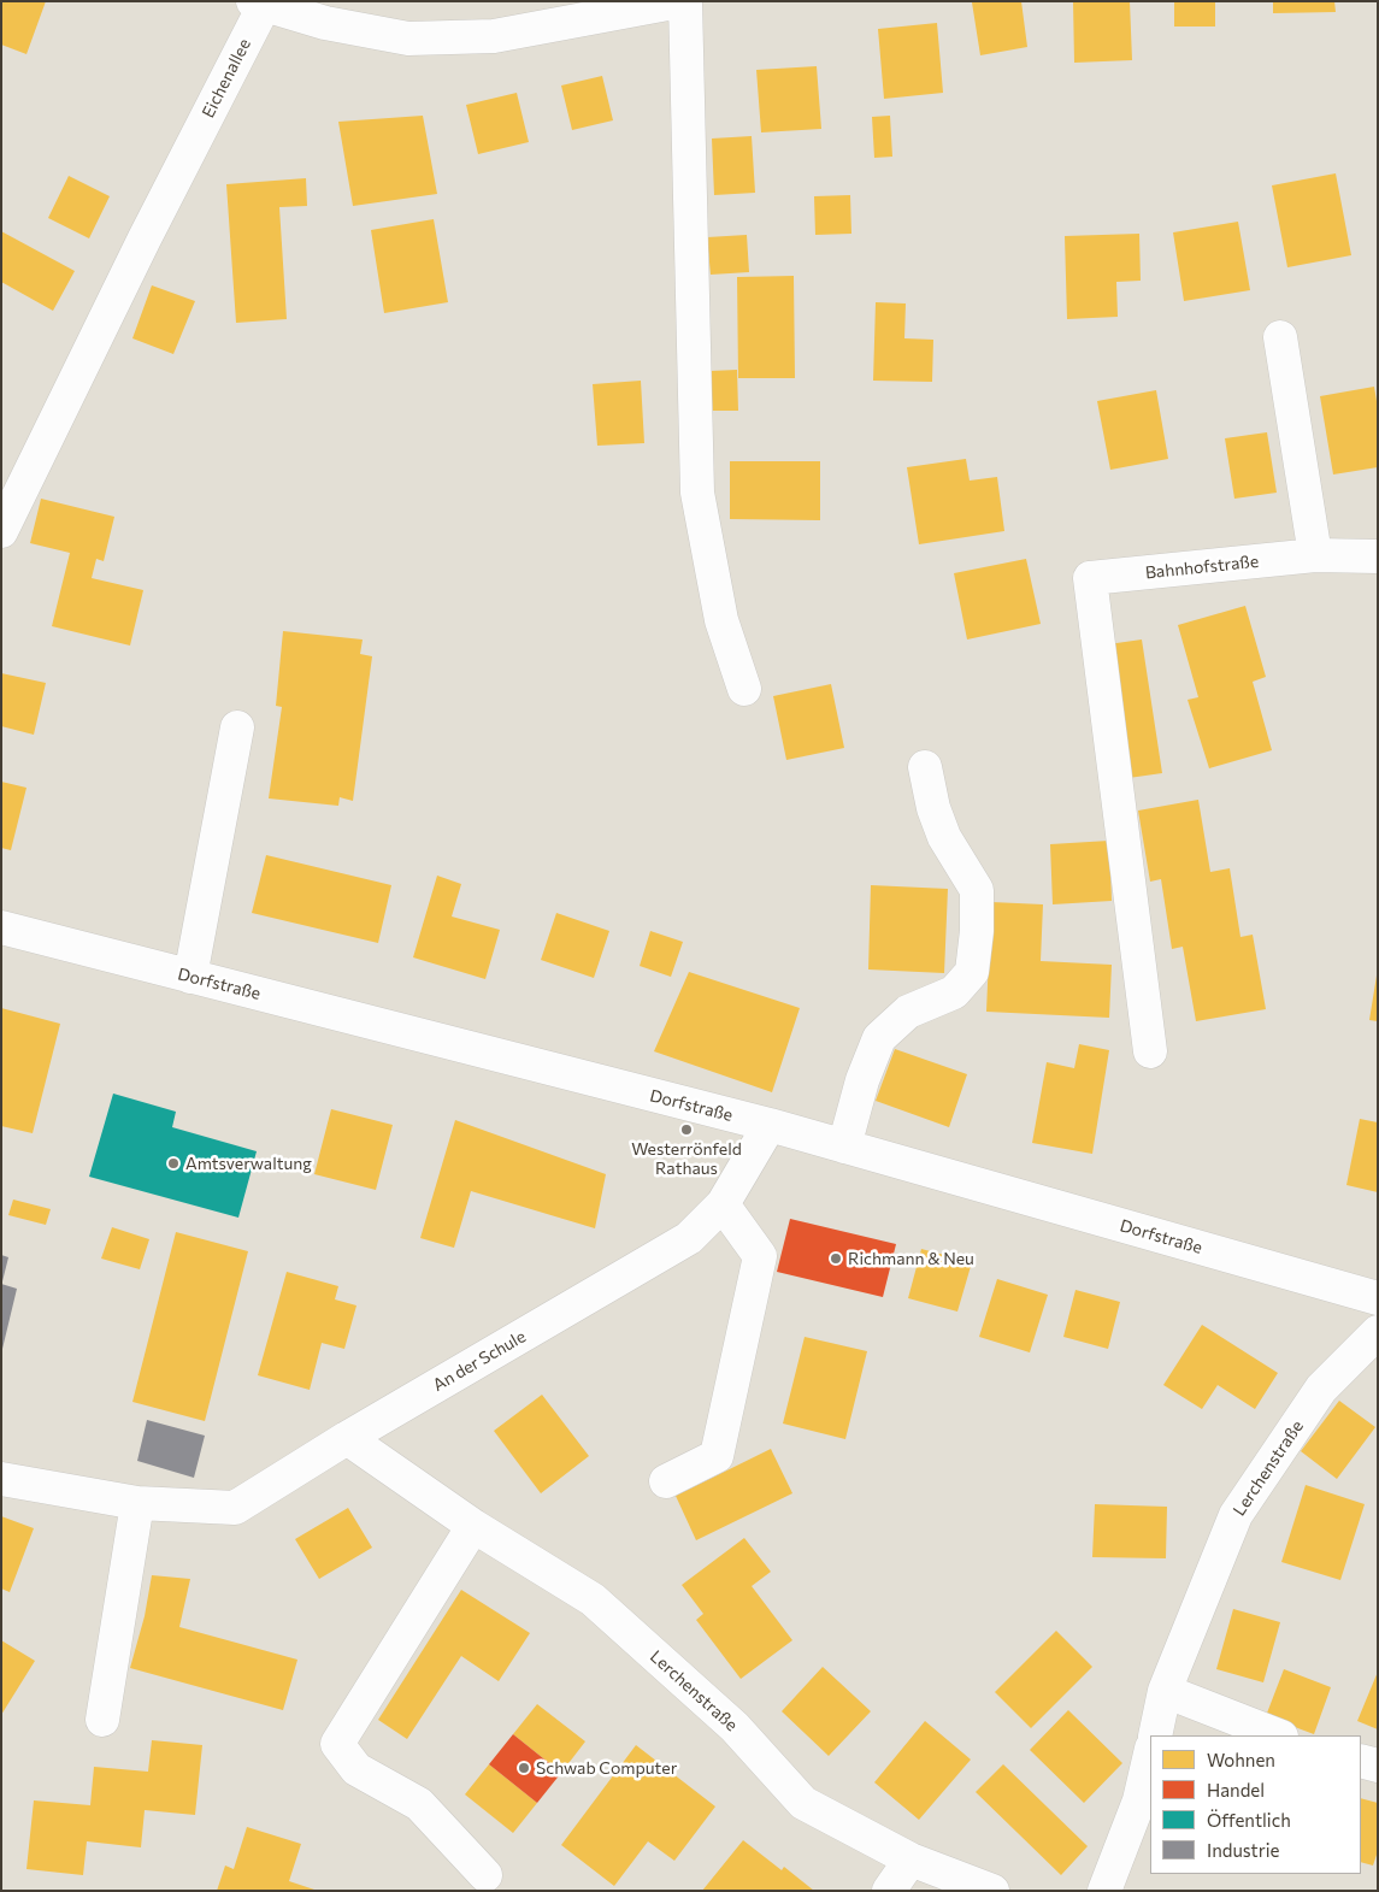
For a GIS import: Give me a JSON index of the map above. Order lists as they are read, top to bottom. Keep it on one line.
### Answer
{"streets":{"street":["Eichenallee","Bahnhofstraße","Dorfstraße","An der Schule","Lerchenstraße"]},"crossings":[["Dorfstraße","An der Schule"],["An der Schule","Lerchenstraße"]],"places":["Westerrönfeld Rathaus","Amtsverwaltung","Richmann & Neu","Schwab Computer"],"legend":["Wohnen","Handel","Öffentlich","Industrie"]}
